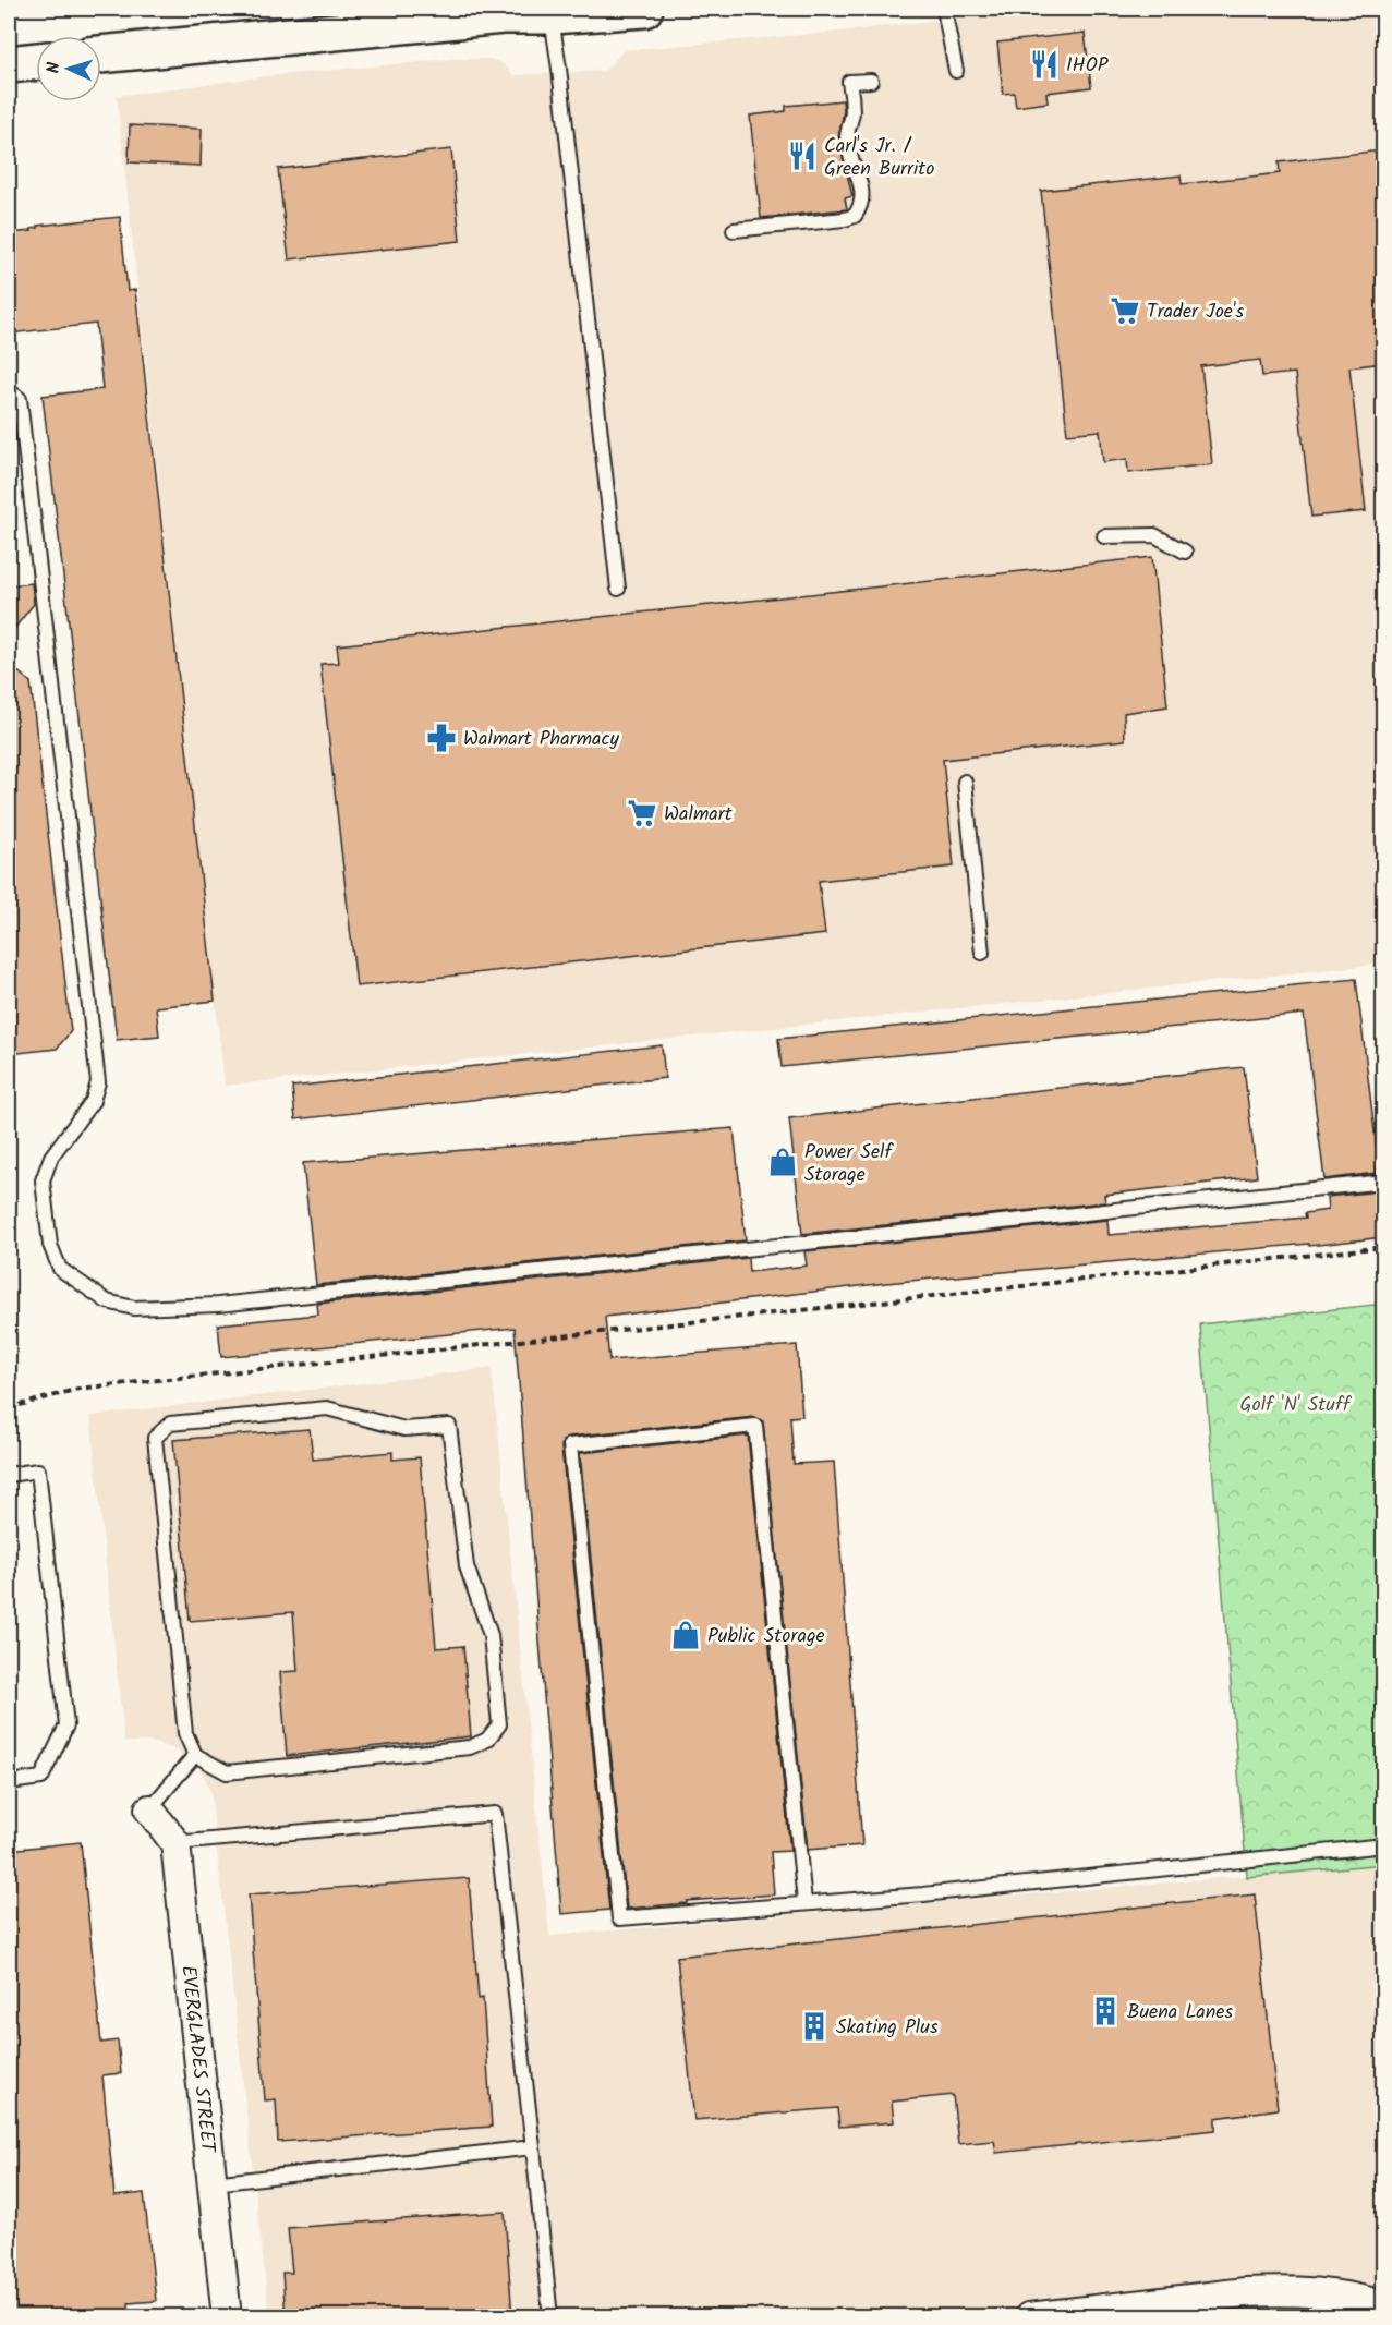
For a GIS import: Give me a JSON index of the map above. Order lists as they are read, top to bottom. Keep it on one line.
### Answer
{"streets":{"street":["EVERGLADES STREET"]},"parks":["Golf 'N' Stuff"],"places":{"restaurant":["IHOP","Carl's Jr. / Green Burrito"],"supermarket":["Trader Joe's","Walmart"],"pharmacy":["Walmart Pharmacy"],"shop":["Power Self Storage","Public Storage"],"building":["Buena Lanes","Skating Plus"]},"north":"left"}
